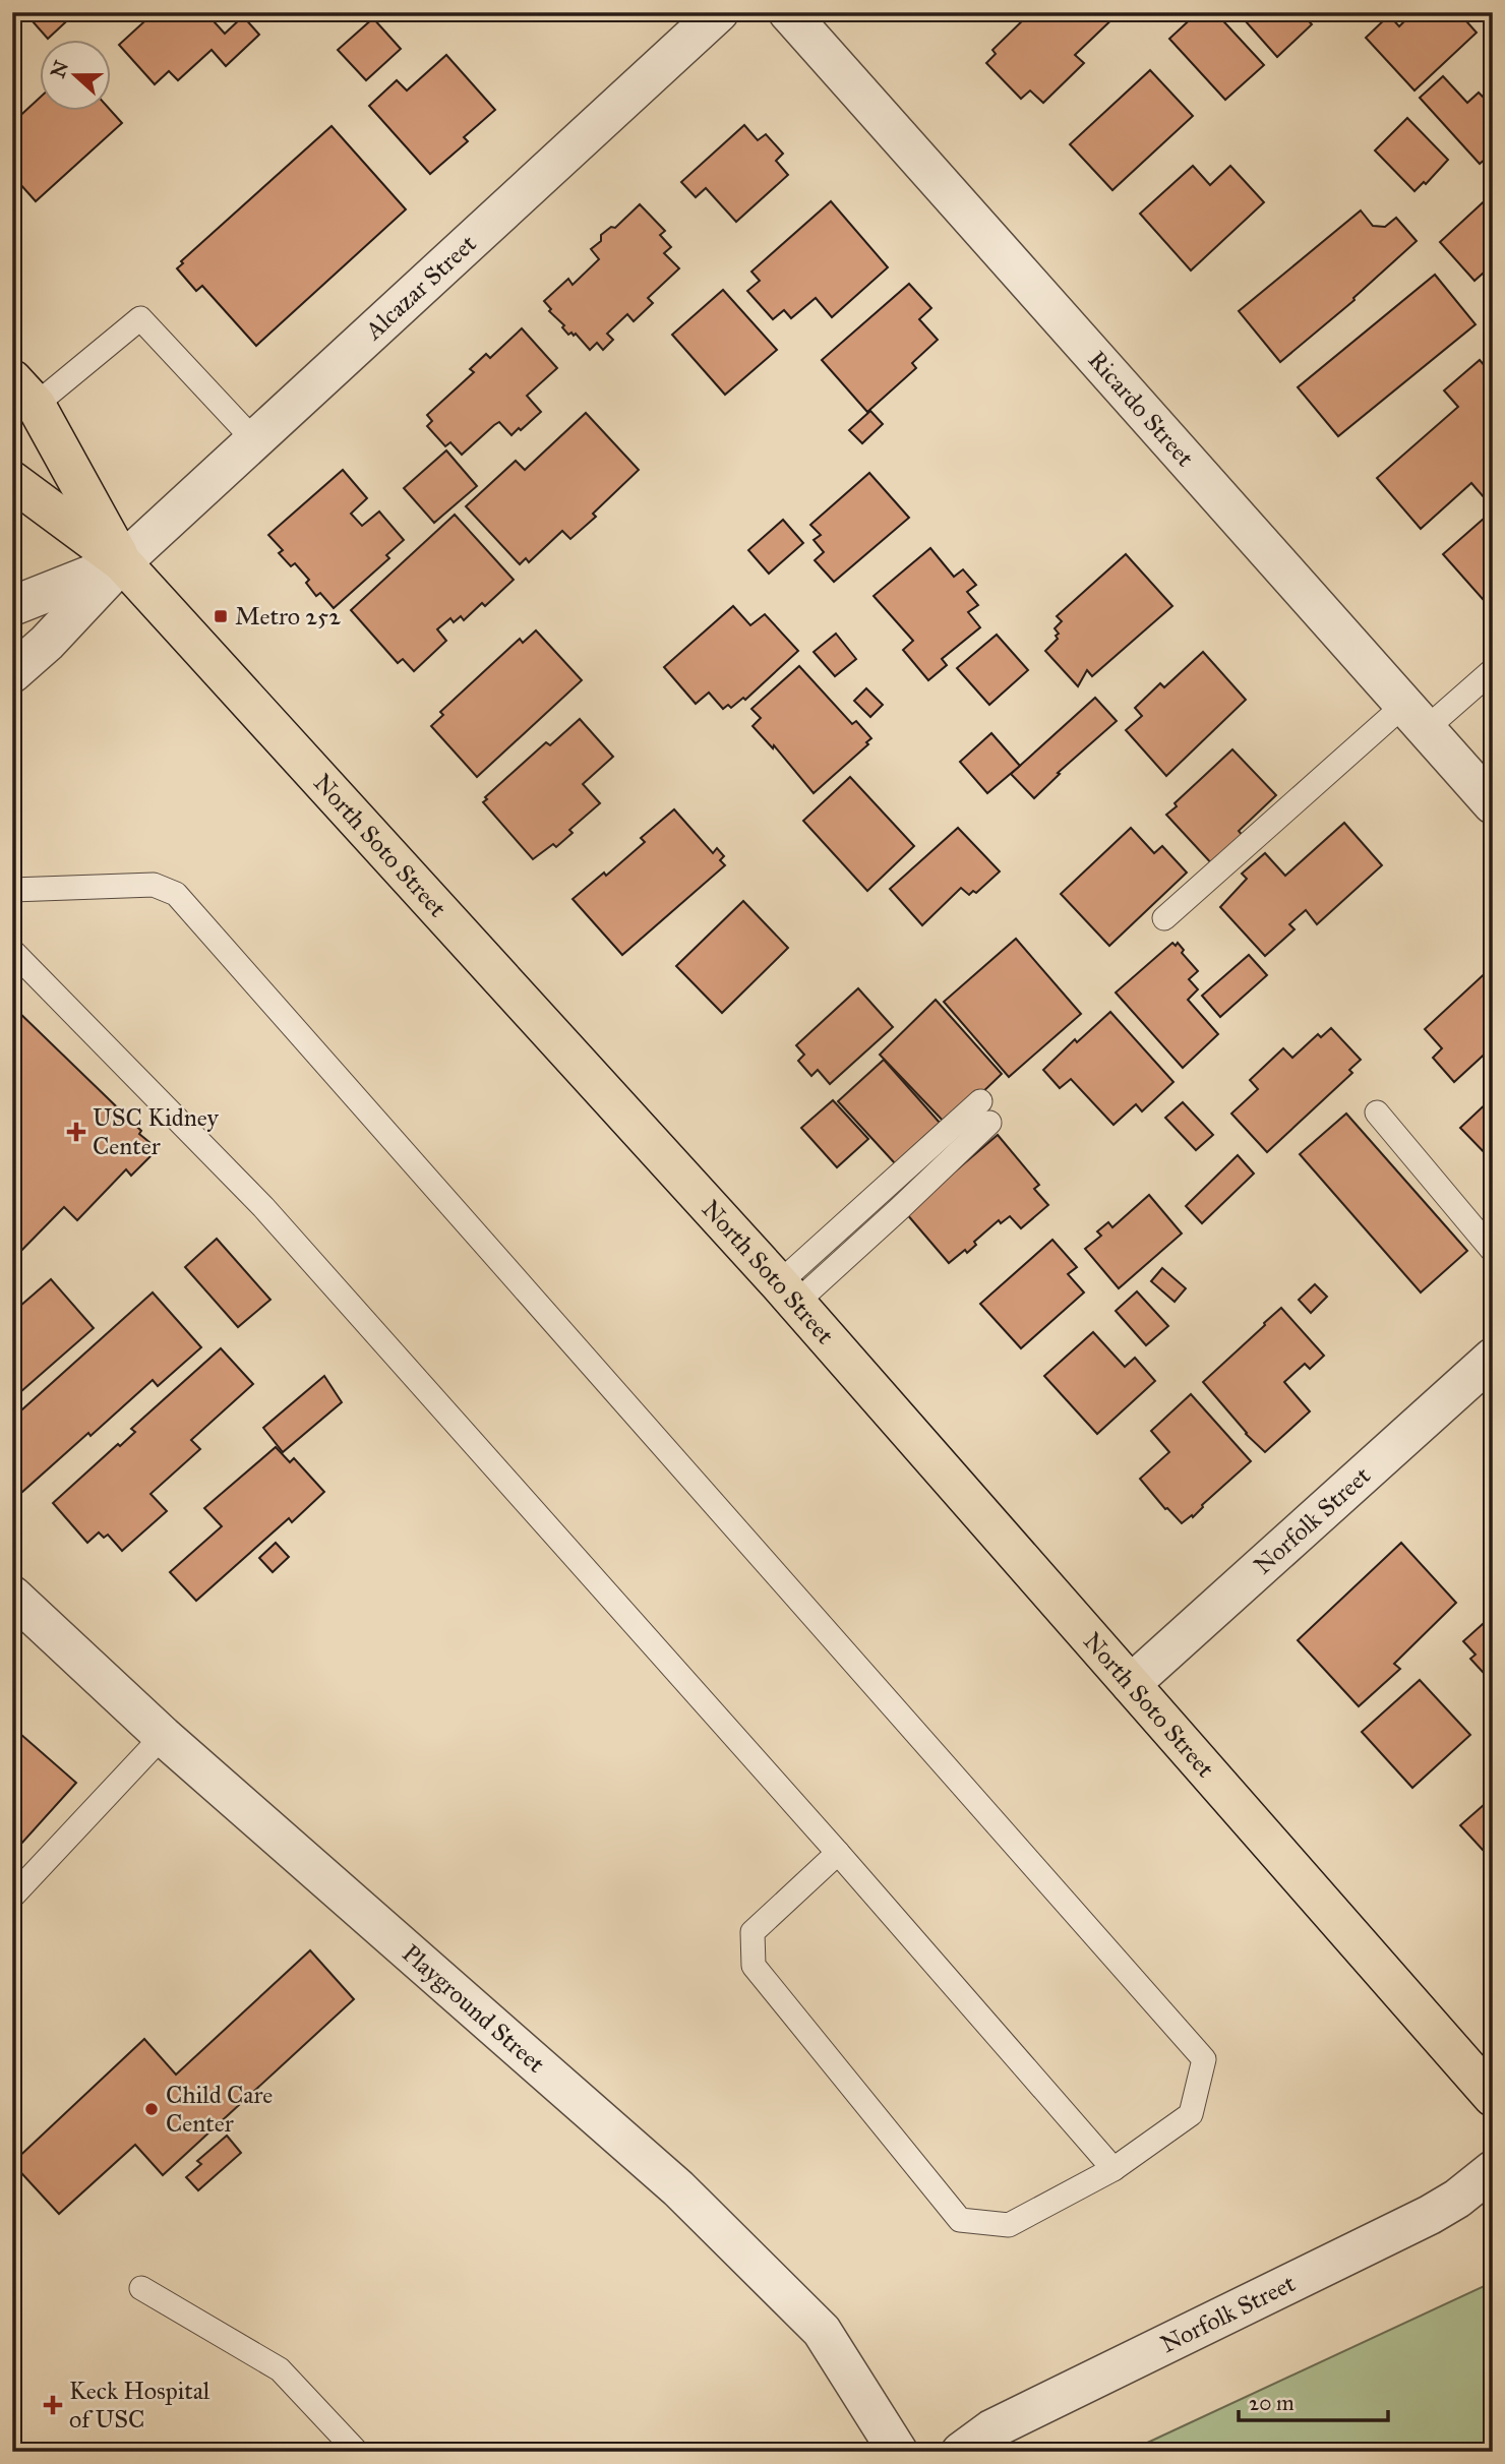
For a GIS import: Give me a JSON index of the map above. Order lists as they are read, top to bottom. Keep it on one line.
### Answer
{"streets":{"main road":["North Soto Street"],"street":["Alcazar Street","Ricardo Street","Norfolk Street","Playground Street"]},"crossings":[["Alcazar Street","North Soto Street"],["North Soto Street","Norfolk Street"]],"places":{"transit":["Metro 252"],"health":["USC Kidney Center","Keck Hospital of USC"],"other":["Child Care Center"]},"scale_bar":"20 m","north":"left"}
